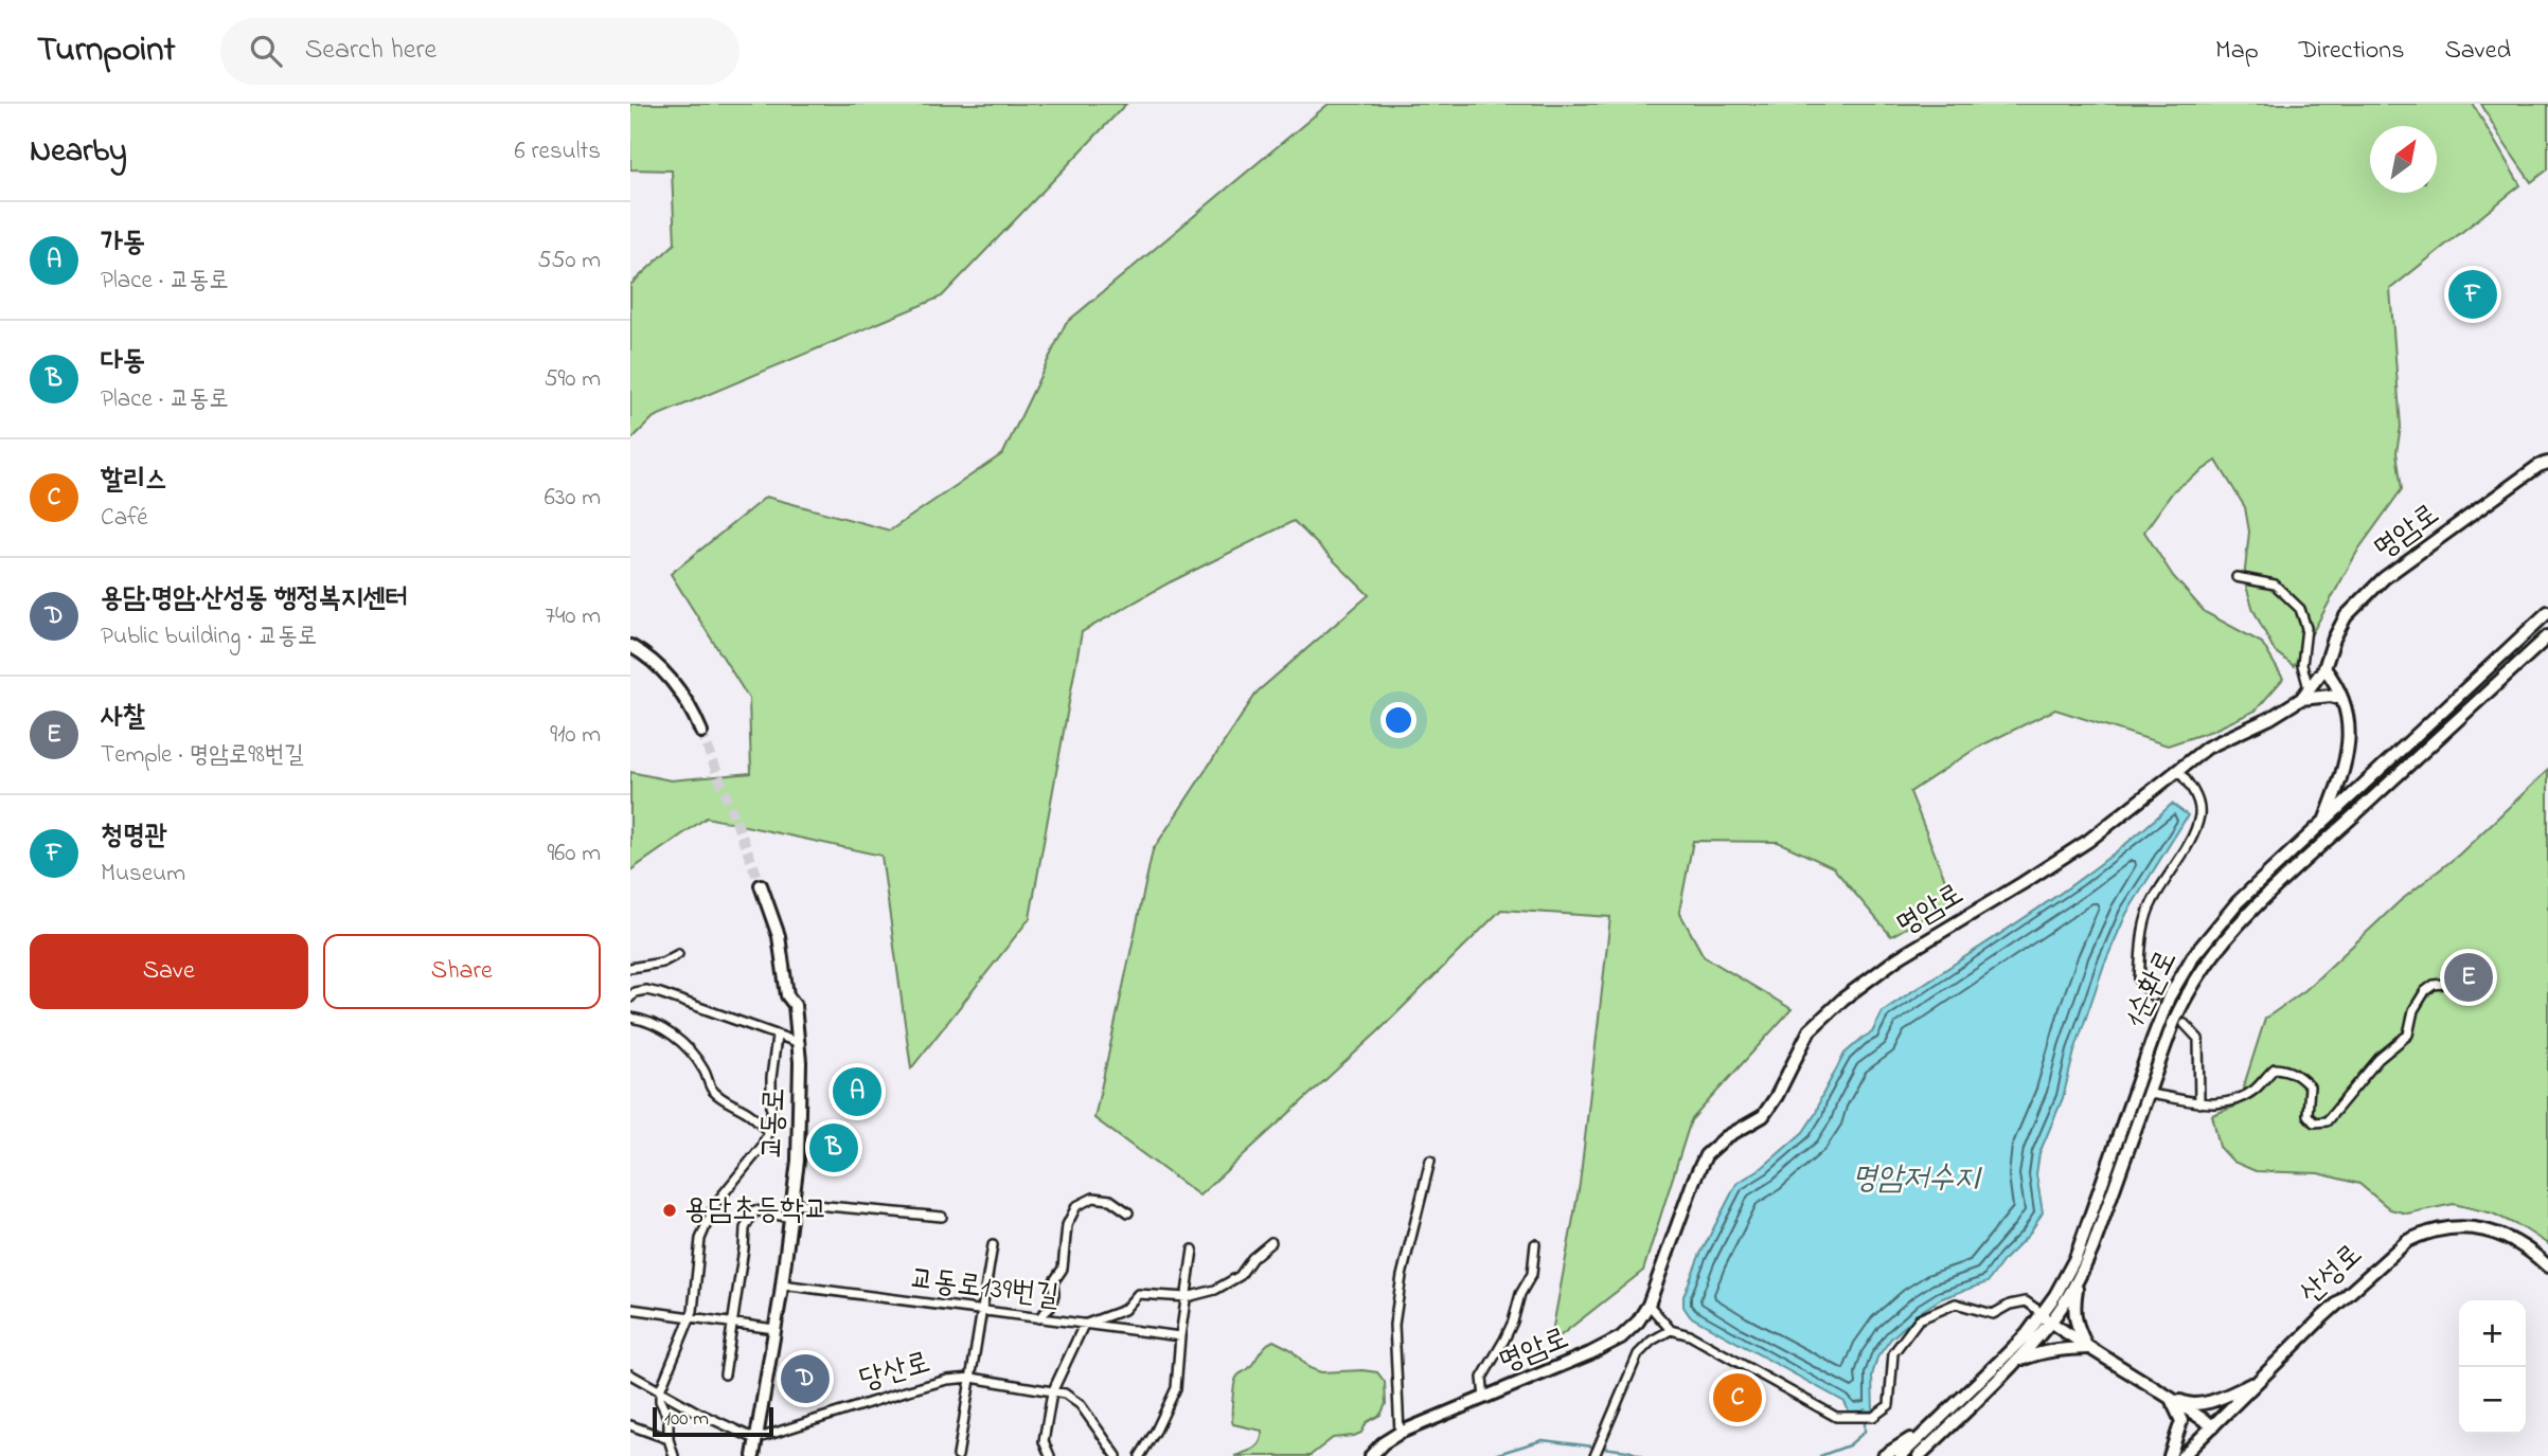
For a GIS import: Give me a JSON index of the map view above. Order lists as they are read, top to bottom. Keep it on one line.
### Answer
{"streets":{"street":["명암로","1순환로","교동로","산성로","교동로139번길","당산로"]},"crossings":[["교동로","교동로139번길"],["교동로","당산로"]],"water":["명암저수지"],"places":["용담초등학교"],"scale_bar":"100 m","north":"top right","page":{"header":"Turnpoint","search":"Search here","nav":["Map","Directions","Saved"],"heading":["Nearby","6 results"],"list":[{"mark":"A","name":"가동","note":"Place · 교동로","value":"550 m"},{"mark":"B","name":"다동","note":"Place · 교동로","value":"590 m"},{"mark":"C","name":"할리스","note":"Café","value":"630 m"},{"mark":"D","name":"용담·명암·산성동 행정복지센터","note":"Public building · 교동로","value":"740 m"},{"mark":"E","name":"사찰","note":"Temple · 명암로98번길","value":"910 m"},{"mark":"F","name":"청명관","note":"Museum","value":"960 m"}],"pins":["F","E","A","B","D","C"],"buttons":["Save","Share"],"map_buttons":["+","−"],"scale":"100 m"}}
